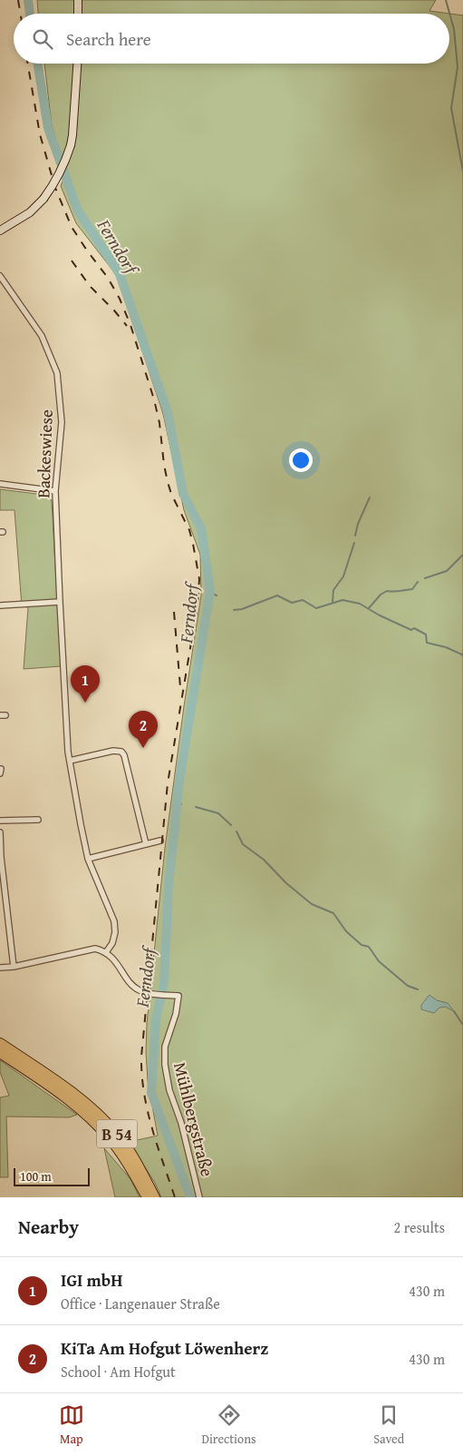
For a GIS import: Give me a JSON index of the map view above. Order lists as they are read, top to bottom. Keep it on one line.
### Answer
{"streets":{"highway":["B 54"],"street":["Backeswiese","Mühlbergstraße"]},"crossings":[["Backeswiese","Mühlbergstraße"]],"water":["Ferndorf"],"scale_bar":"100 m","page":{"search":"Search here","pins":["1","2"],"scale":"100 m","heading":["Nearby","2 results"],"list":[{"mark":"1","name":"IGI mbH","note":"Office · Langenauer Straße","value":"430 m"},{"mark":"2","name":"KiTa Am Hofgut Löwenherz","note":"School · Am Hofgut","value":"430 m"}],"nav":["Map","Directions","Saved"]}}
